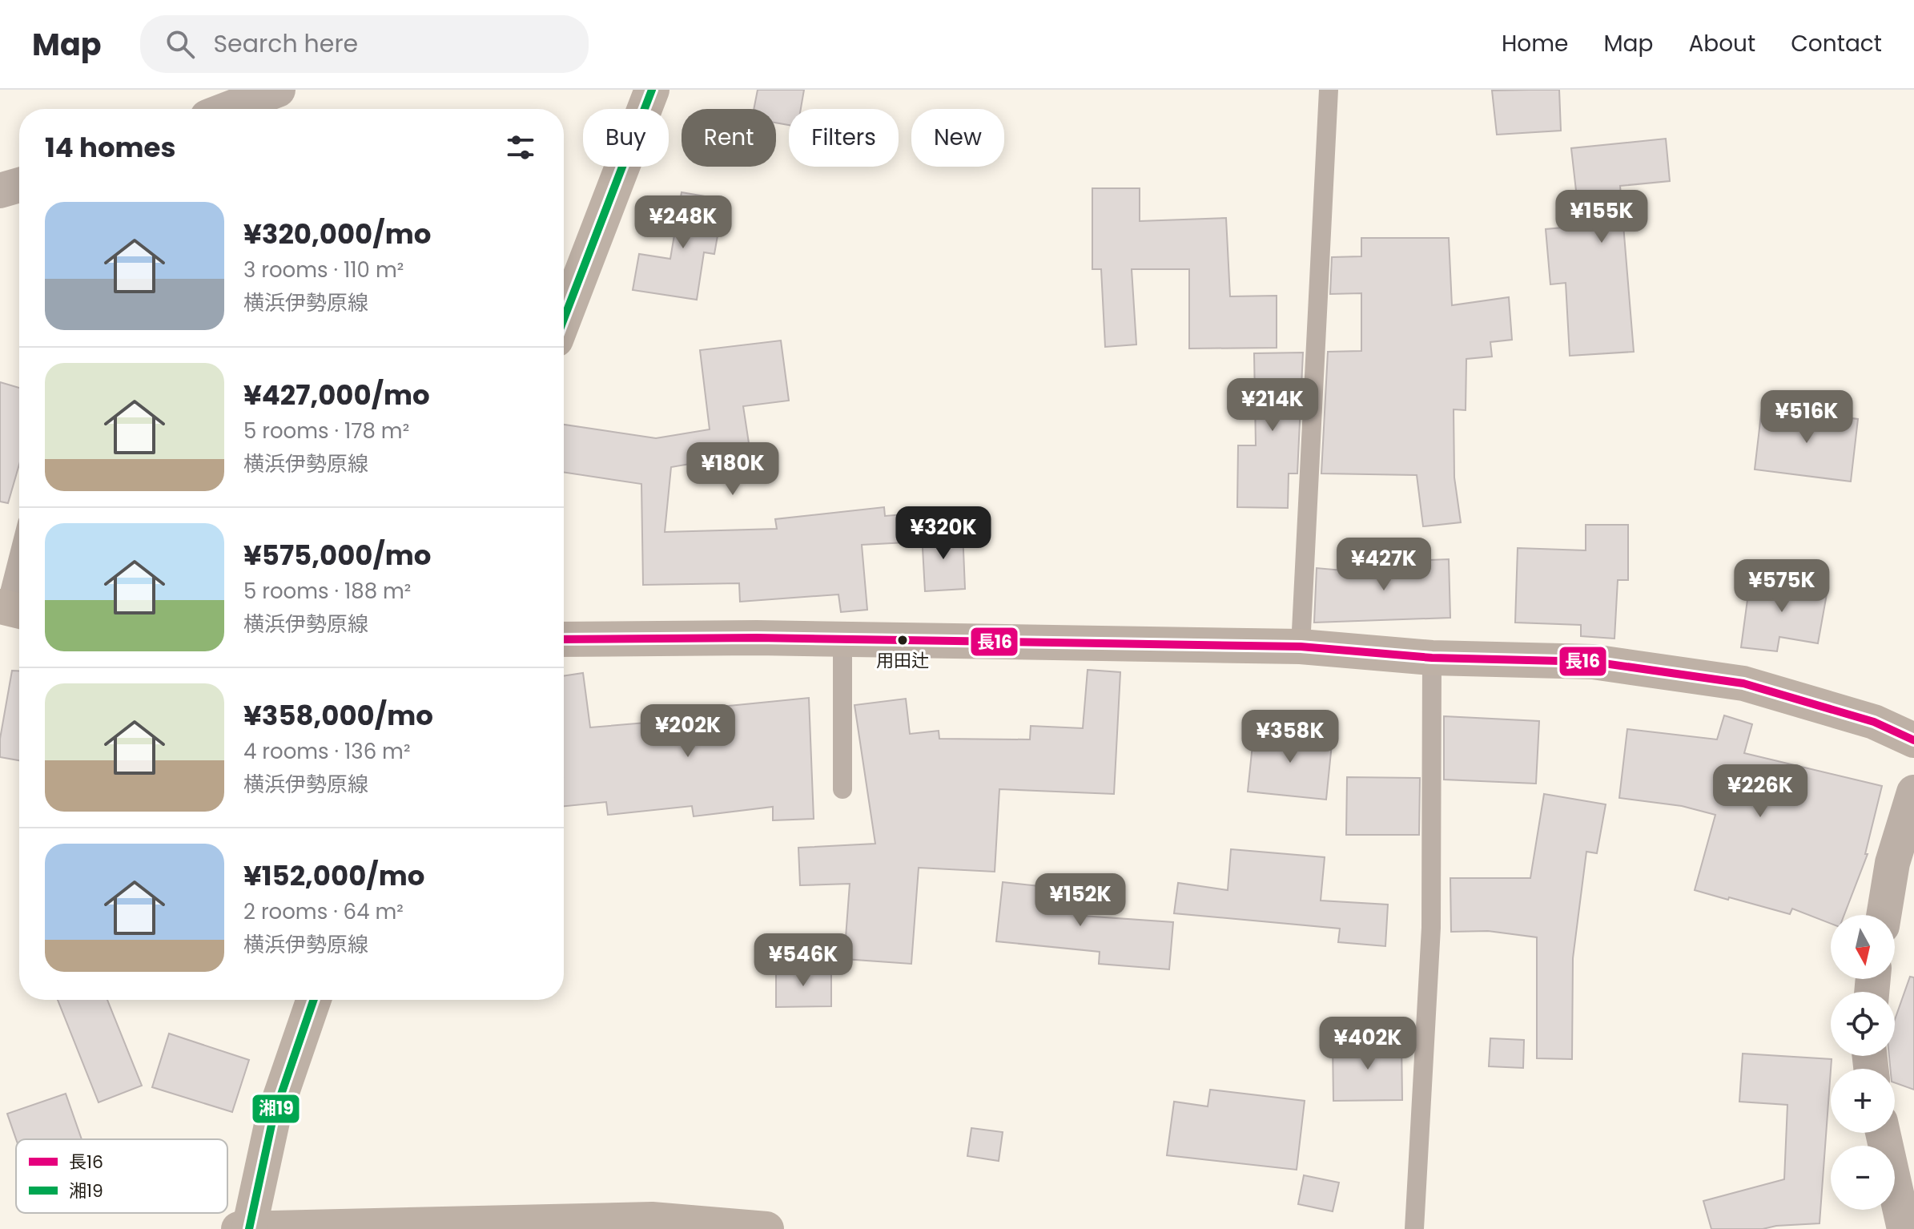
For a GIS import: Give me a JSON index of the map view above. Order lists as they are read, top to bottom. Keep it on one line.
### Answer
{"places":["用田辻"],"lines":["transit line 湘19","transit line 長16"],"legend":["長16","湘19"],"north":"bottom","page":{"header":"Map","search":"Search here","nav":["Home","Map","About","Contact"],"chip":["Buy","Rent","Filters","New"],"heading":"14 homes","list":[{"name":"¥320,000/mo","note":"3 rooms · 110 m² · 横浜伊勢原線"},{"name":"¥427,000/mo","note":"5 rooms · 178 m² · 横浜伊勢原線"},{"name":"¥575,000/mo","note":"5 rooms · 188 m² · 横浜伊勢原線"},{"name":"¥358,000/mo","note":"4 rooms · 136 m² · 横浜伊勢原線"},{"name":"¥152,000/mo","note":"2 rooms · 64 m² · 横浜伊勢原線"}],"price":["¥155K","¥248K","¥214K","¥516K","¥180K","¥320K","¥427K","¥575K","¥202K","¥358K","¥226K","¥152K","¥546K","¥402K"],"map_buttons":["+","−"]}}
